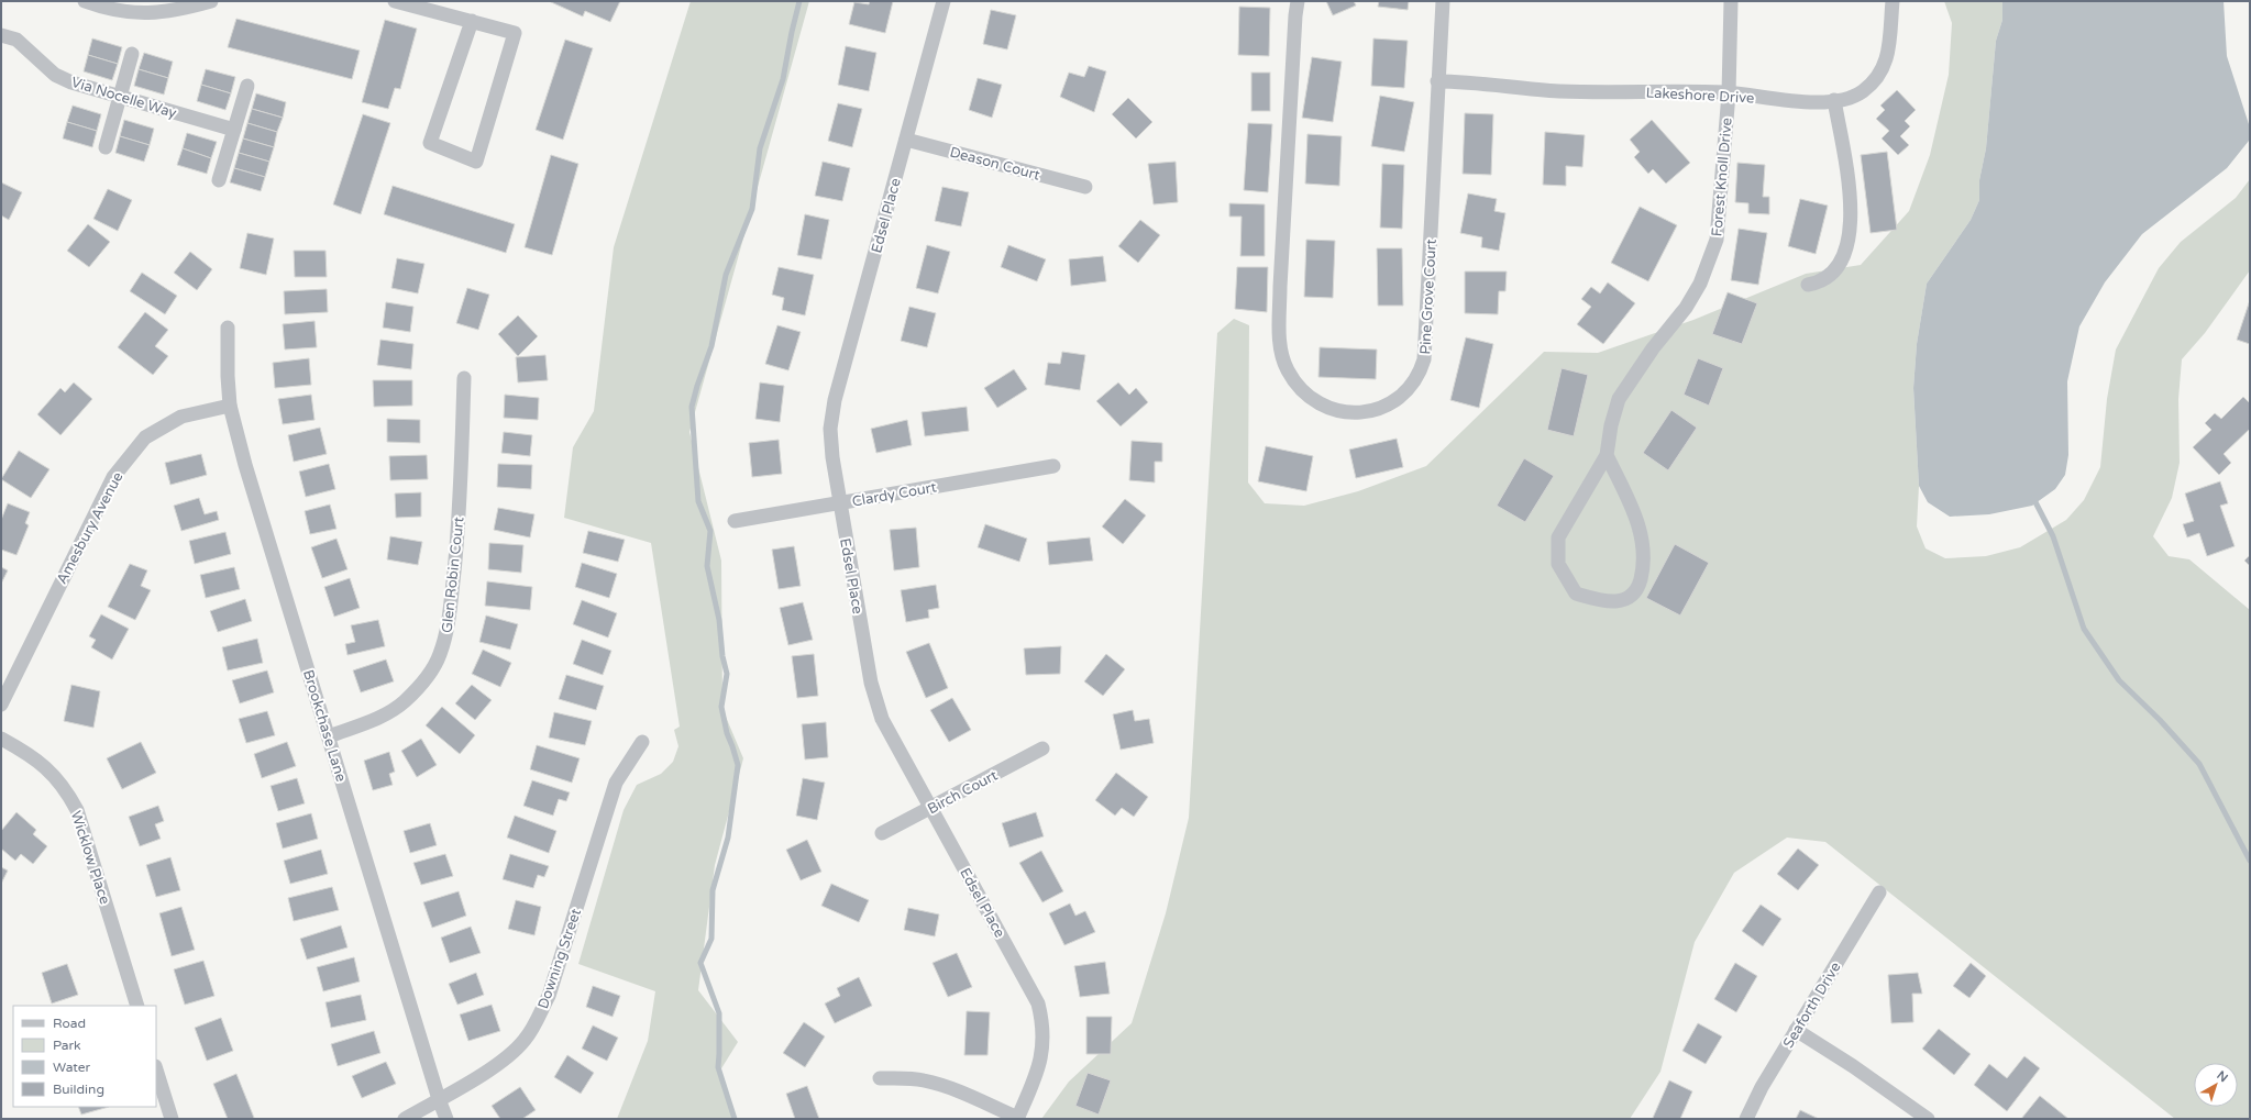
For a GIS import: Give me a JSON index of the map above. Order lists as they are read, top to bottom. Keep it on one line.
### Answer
{"streets":{"street":["Lakeshore Drive","Via Nocelle Way","Deason Court","Forest Knoll Drive","Edsel Place","Pine Grove Court","Clardy Court","Amesbury Avenue","Glen Robin Court","Brookchase Lane","Birch Court","Wicklow Place","Downing Street","Seaforth Drive"]},"crossings":[["Lakeshore Drive","Forest Knoll Drive"],["Lakeshore Drive","Pine Grove Court"],["Deason Court","Edsel Place"],["Edsel Place","Clardy Court"],["Edsel Place","Birch Court"],["Amesbury Avenue","Brookchase Lane"],["Glen Robin Court","Brookchase Lane"],["Brookchase Lane","Downing Street"]],"legend":["Road","Park","Water","Building"],"north":"top right"}
